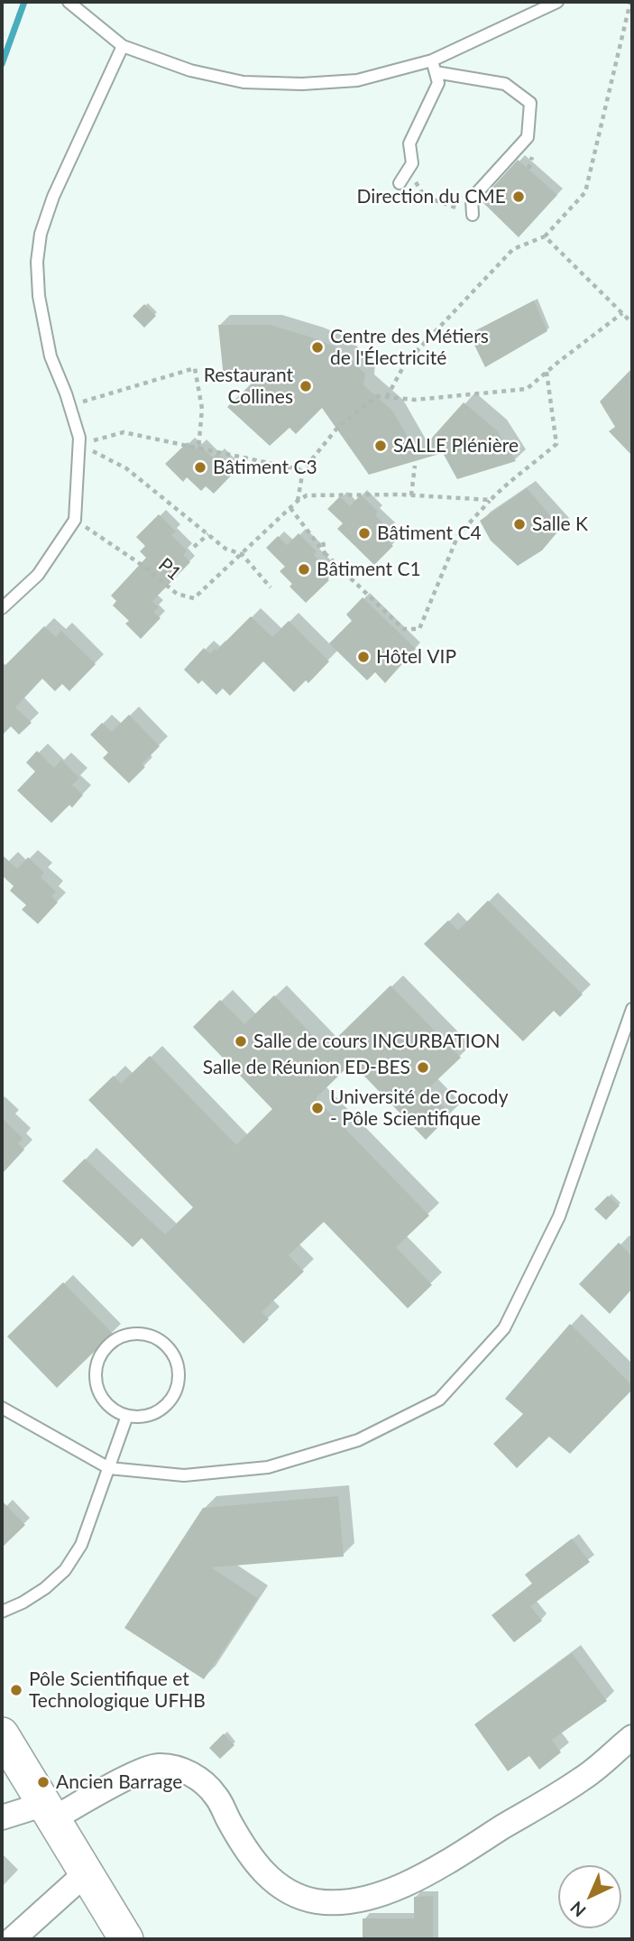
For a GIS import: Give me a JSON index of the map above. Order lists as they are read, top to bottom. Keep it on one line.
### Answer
{"streets":{"path":["P1"]},"places":["Direction du CME","Centre des Métiers de l'Électricité","Restaurant Collines","SALLE Plénière","Bâtiment C3","Salle K","Bâtiment C4","Bâtiment C1","Hôtel VIP","Salle de cours INCURBATION","Salle de Réunion ED-BES","Université de Cocody - Pôle Scientifique","Pôle Scientifique et Technologique UFHB","Ancien Barrage"],"north":"bottom left"}
